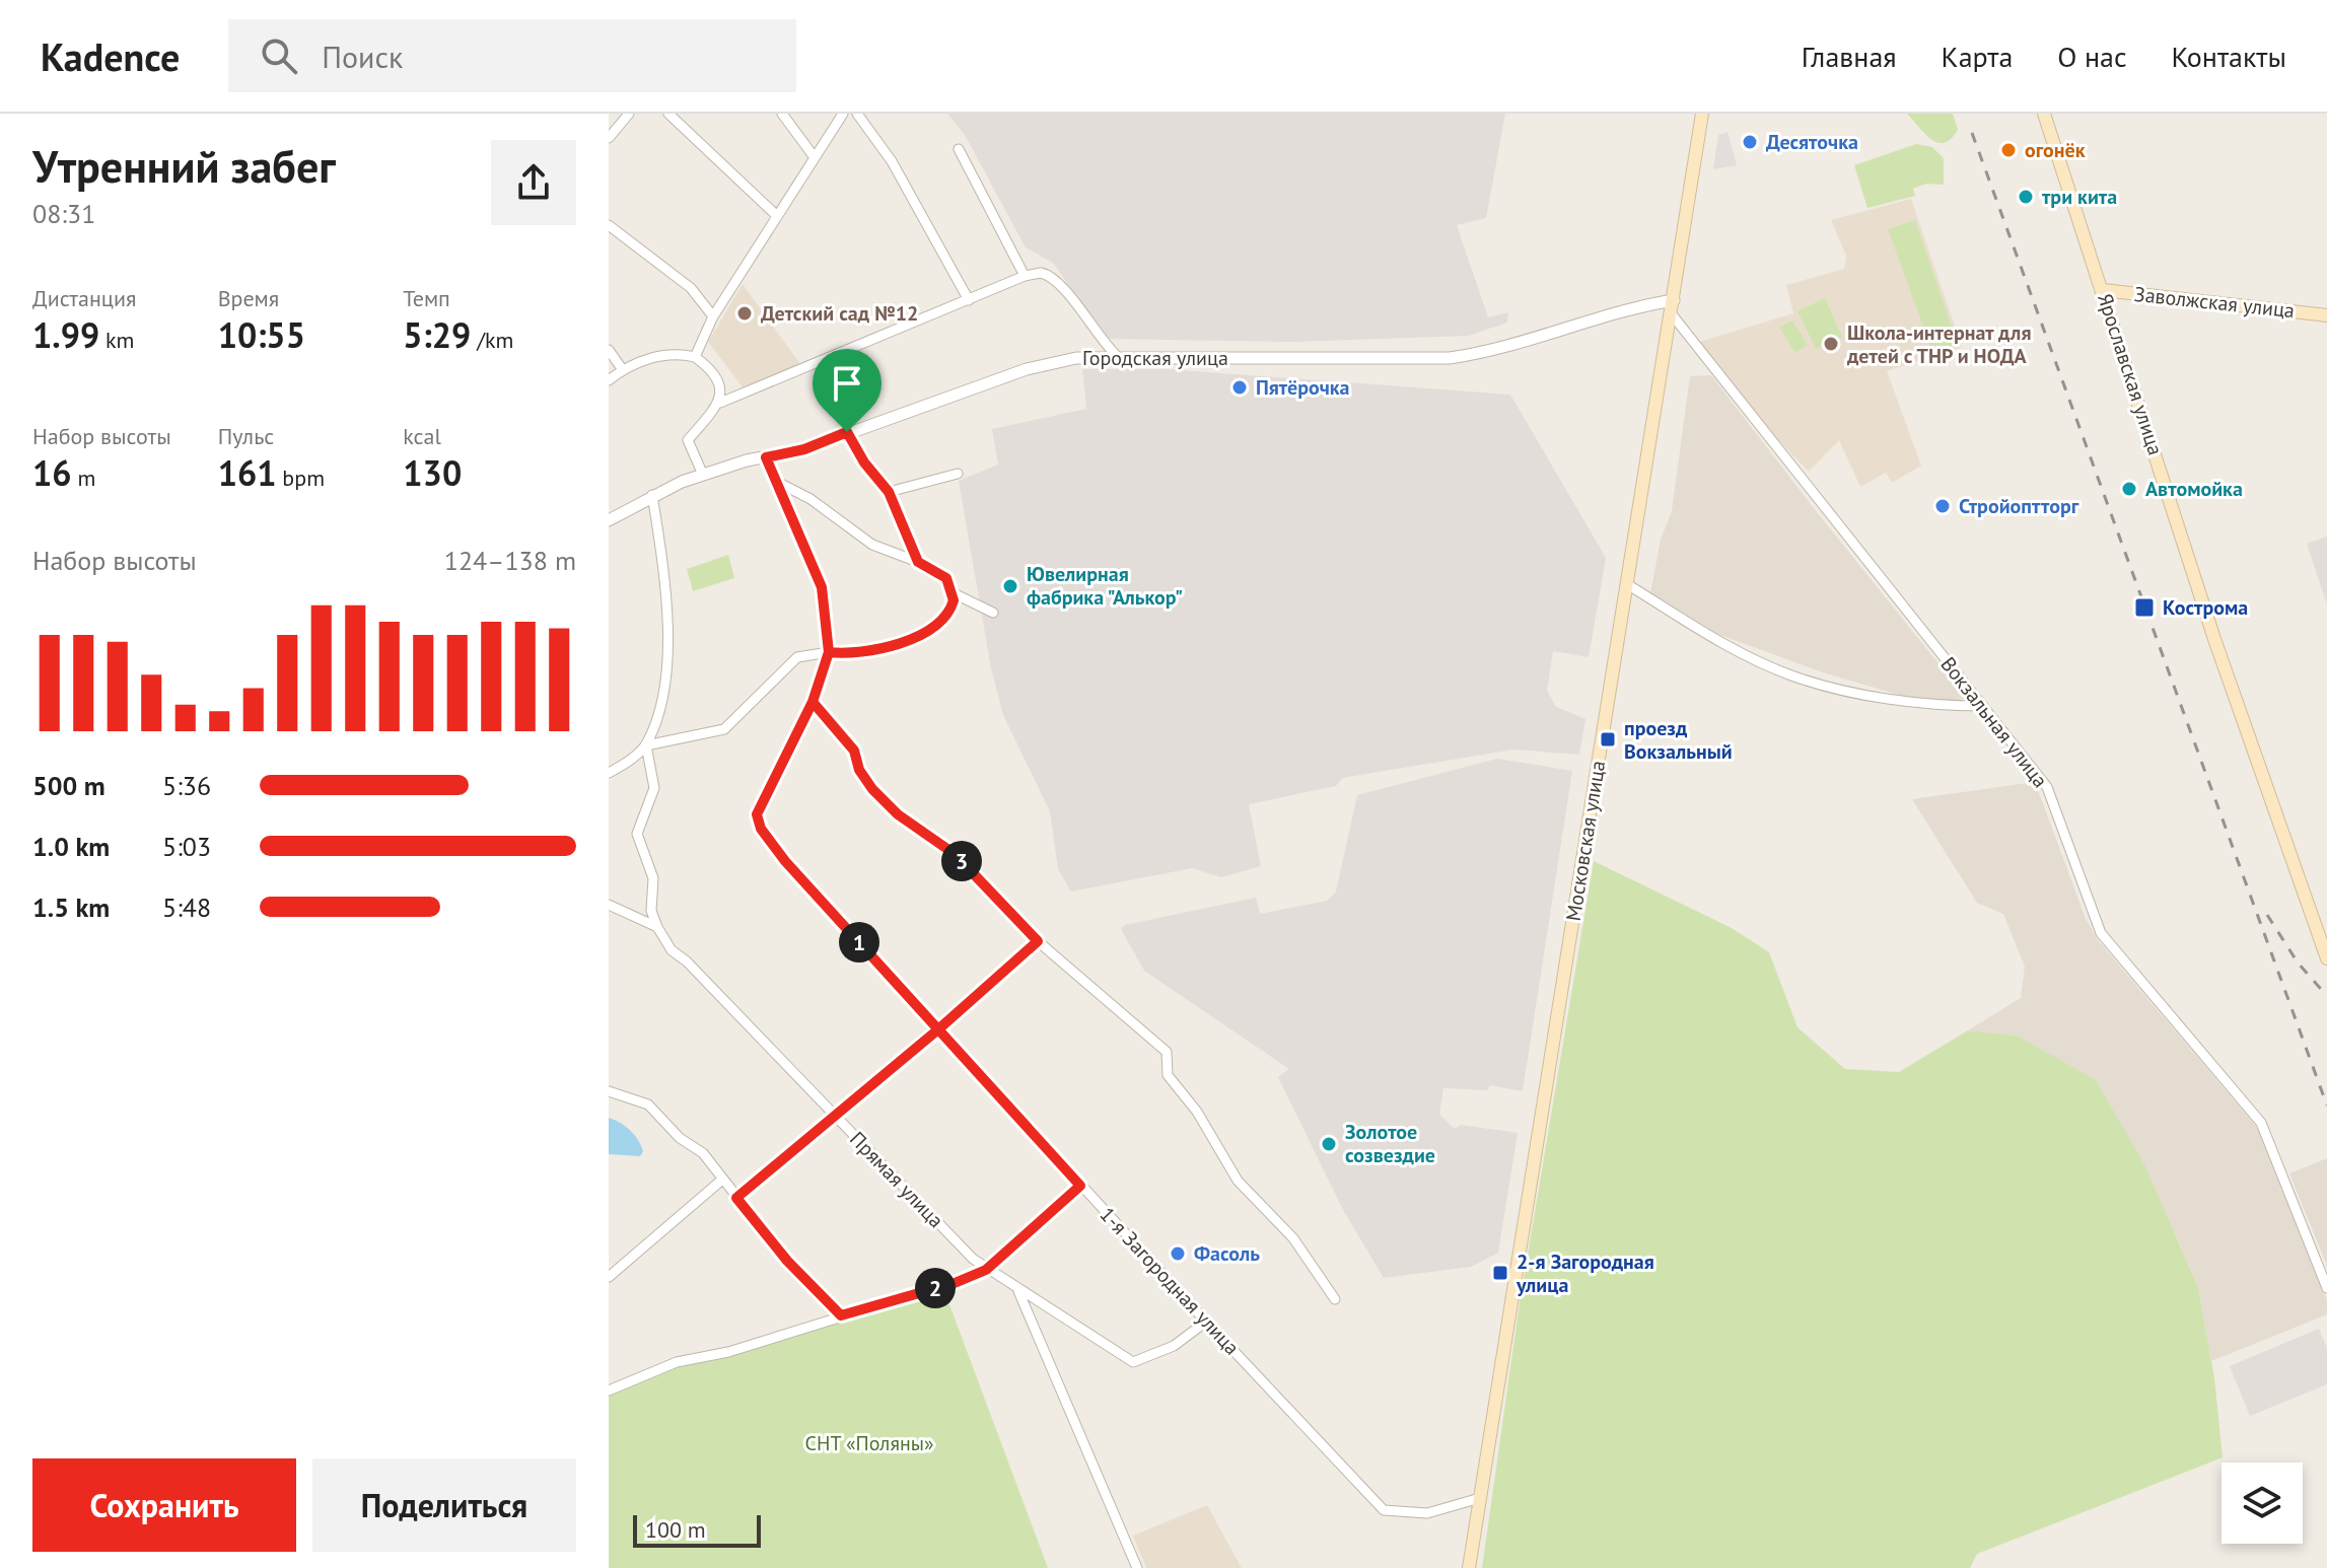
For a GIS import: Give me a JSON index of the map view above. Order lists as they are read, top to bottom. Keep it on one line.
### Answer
{"streets":{"main road":["Заволжская улица","Ярославская улица","Московская улица"],"street":["Городская улица","Вокзальная улица","Прямая улица","1-я Загородная улица"]},"crossings":[["Заволжская улица","Ярославская улица"],["Городская улица","Московская улица"],["Вокзальная улица","Московская улица"],["Московская улица","1-я Загородная улица"],["Прямая улица","1-я Загородная улица"]],"parks":["СНТ «Поляны»"],"places":{"other":["Десяточка","огонёк","три кита","Детский сад №12","Школа-интернат для детей с ТНР и НОДА","Пятёрочка","Автомойка","Стройоптторг","Ювелирная фабрика \"Алькор\"","Золотое созвездие","Фасоль"],"transit":["Кострома","проезд Вокзальный","2-я Загородная улица"]},"scale_bar":"100 m","page":{"header":"Kadence","search":"Поиск","nav":["Главная","Карта","О нас","Контакты"],"heading":["Утренний забег","08:31"],"stats":[["Дистанция","1.99 km"],["Время","10:55"],["Темп","5:29 /km"],["Набор высоты","16 m"],["Пульс","161 bpm"],["kcal","130"]],"chart":["Набор высоты","124–138 m"],"list":[{"name":"500 m","note":"5:36"},{"name":"1.0 km","note":"5:03"},{"name":"1.5 km","note":"5:48"}],"pins":["3","1","2"],"buttons":["Сохранить","Поделиться"],"scale":"100 m"}}
